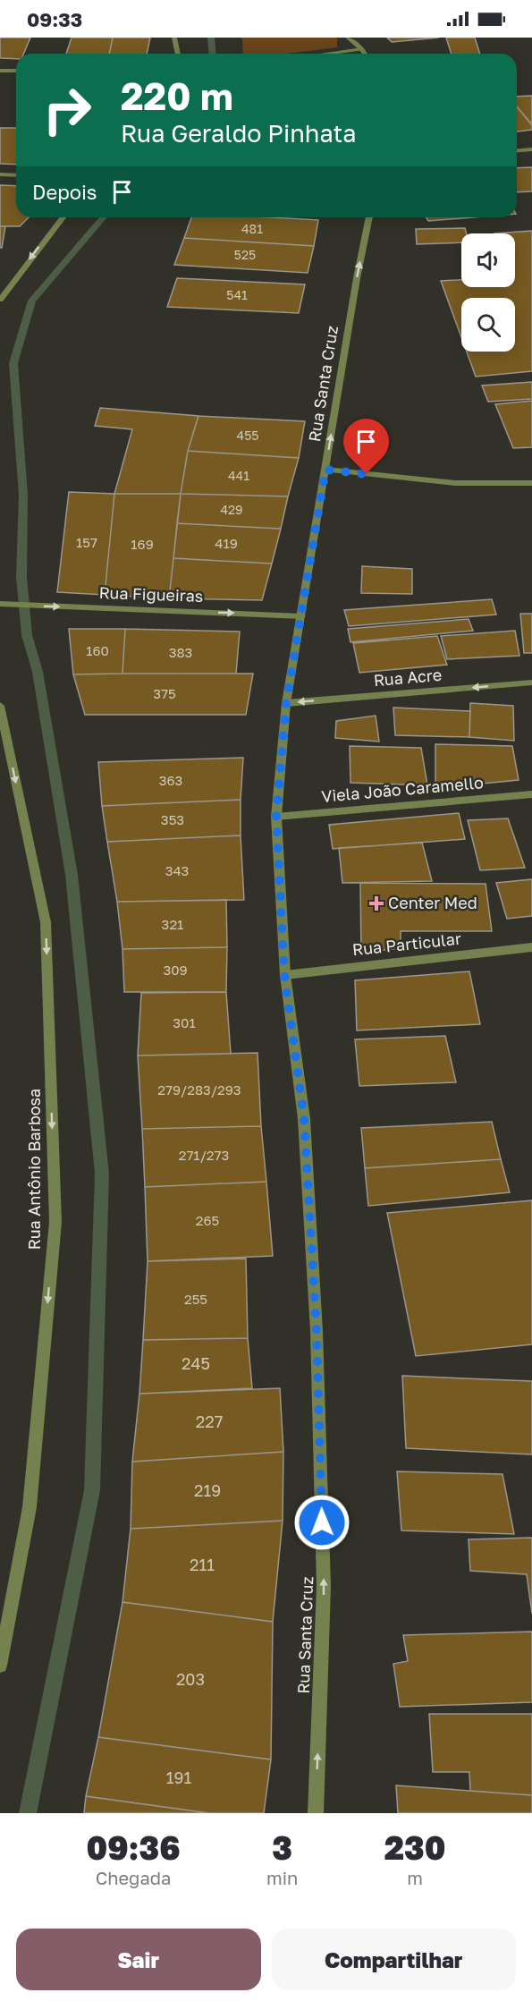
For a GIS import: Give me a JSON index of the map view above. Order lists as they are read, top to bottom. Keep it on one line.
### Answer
{"streets":{"street":["Rua Santa Cruz","Rua Figueiras","Rua Acre","Viela João Caramello","Rua Particular","Rua Antônio Barbosa"]},"crossings":[["Rua Santa Cruz","Rua Figueiras"],["Rua Santa Cruz","Rua Acre"],["Rua Santa Cruz","Viela João Caramello"],["Rua Santa Cruz","Rua Particular"]],"one_way":["Rua Santa Cruz","Rua Figueiras","Rua Acre","Rua Antônio Barbosa"],"places":{"health":["Center Med"]},"house_numbers":["481","525","541","455","441","429","157","419","169","160","383","375","363","353","343","321","309","301","279/283/293","271/273","265","255","245","227","219","211","203","191"],"page":{"status":"09:33","turn":["220 m","Rua Geraldo Pinhata"],"then":"Depois","eta":["09:36","Chegada","3","min","230","m"],"buttons":["Sair","Compartilhar"]}}
